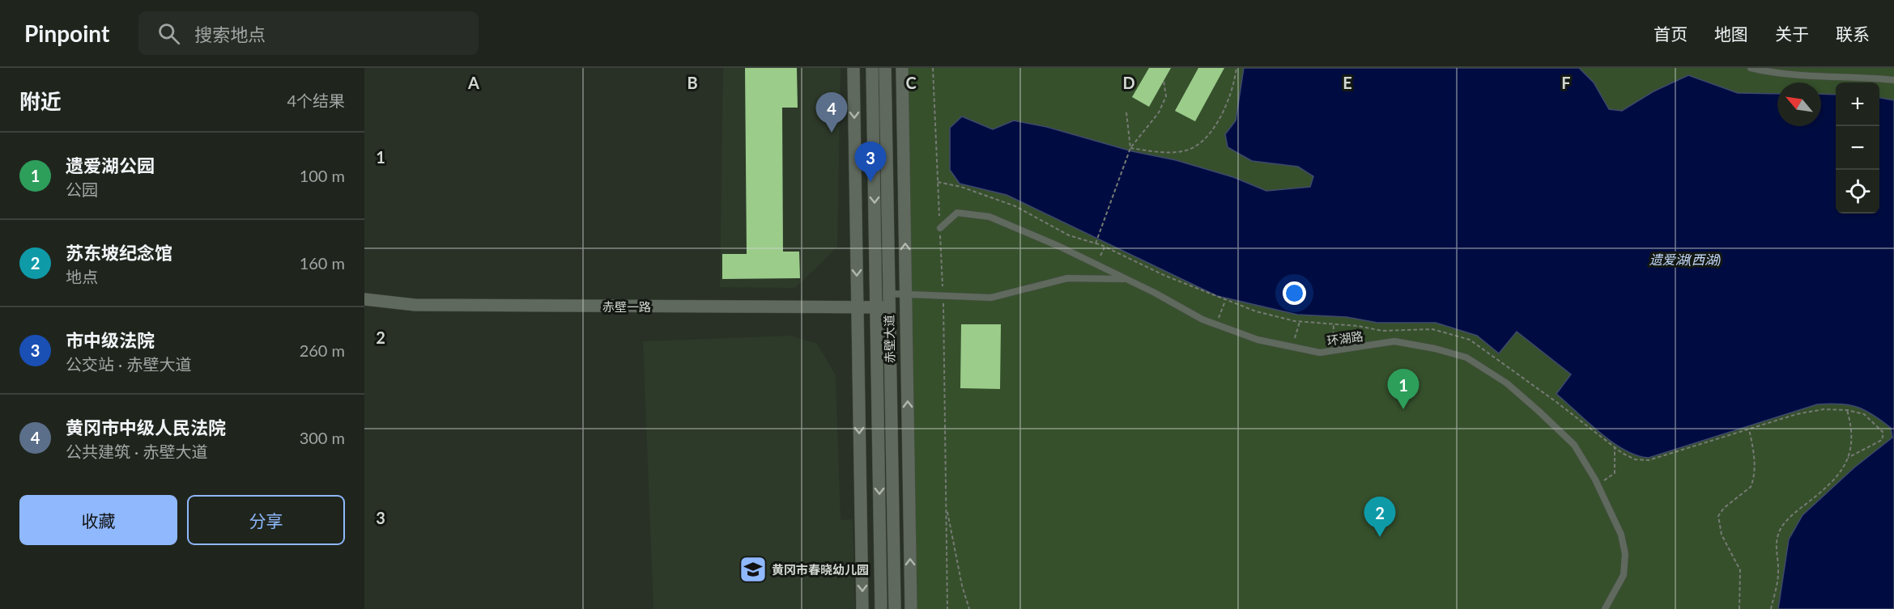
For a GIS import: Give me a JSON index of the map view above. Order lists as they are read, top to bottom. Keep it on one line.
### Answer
{"streets":{"street":["赤壁一路","赤壁大道"],"lane":["环湖路"]},"crossings":[["赤壁一路","赤壁大道"]],"water":["遗爱湖(西湖)"],"places":{"school or university":["黄冈市春晓幼儿园"]},"north":"top left","page":{"header":"Pinpoint","search":"搜索地点","nav":["首页","地图","关于","联系"],"heading":["附近","4个结果"],"map_buttons":["+","−"],"pins":["4","3","1","2"],"list":[{"mark":"1","name":"遗爱湖公园","note":"公园","value":"100 m"},{"mark":"2","name":"苏东坡纪念馆","note":"地点","value":"160 m"},{"mark":"3","name":"市中级法院","note":"公交站 · 赤壁大道","value":"260 m"},{"mark":"4","name":"黄冈市中级人民法院","note":"公共建筑 · 赤壁大道","value":"300 m"}],"buttons":["收藏","分享"]},"grid":{"columns":["A","B","C","D","E","F"],"rows":["1","2","3"]}}
